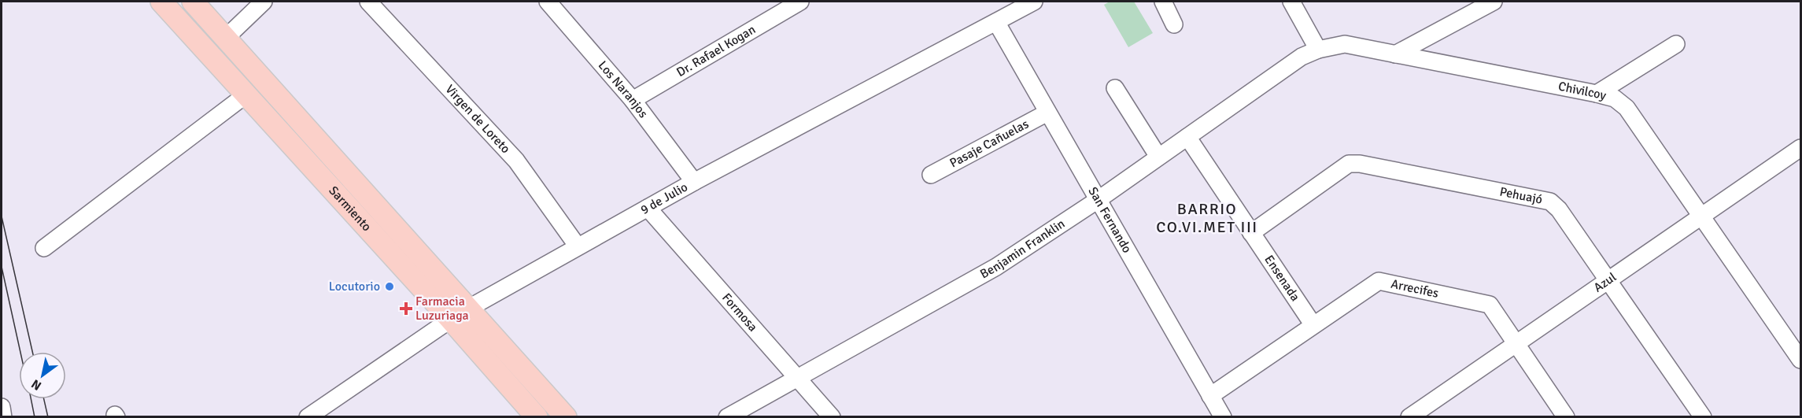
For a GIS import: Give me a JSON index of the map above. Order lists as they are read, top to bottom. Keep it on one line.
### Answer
{"streets":{"main road":["Sarmiento"],"street":["Dr. Rafael Kogan","Los Naranjos","Chivilcoy","Virgen de Loreto","Pasaje Cañuelas","Pehuajó","9 de Julio","San Fernando","Benjamin Franklin","Ensenada","Azul","Arrecifes","Formosa"]},"crossings":[["Dr. Rafael Kogan","Los Naranjos"],["Los Naranjos","9 de Julio"],["Chivilcoy","Benjamin Franklin"],["Chivilcoy","Azul"],["Virgen de Loreto","9 de Julio"],["Pasaje Cañuelas","San Fernando"],["Pehuajó","Ensenada"],["Pehuajó","Azul"],["9 de Julio","Sarmiento"],["9 de Julio","San Fernando"],["9 de Julio","Formosa"],["San Fernando","Benjamin Franklin"],["San Fernando","Arrecifes"],["Benjamin Franklin","Ensenada"],["Benjamin Franklin","Formosa"],["Ensenada","Arrecifes"],["Azul","Arrecifes"]],"districts":["BARRIO CO.VI.MET III"],"places":{"other":["Locutorio"],"health":["Farmacia Luzuriaga"]},"north":"bottom left"}
